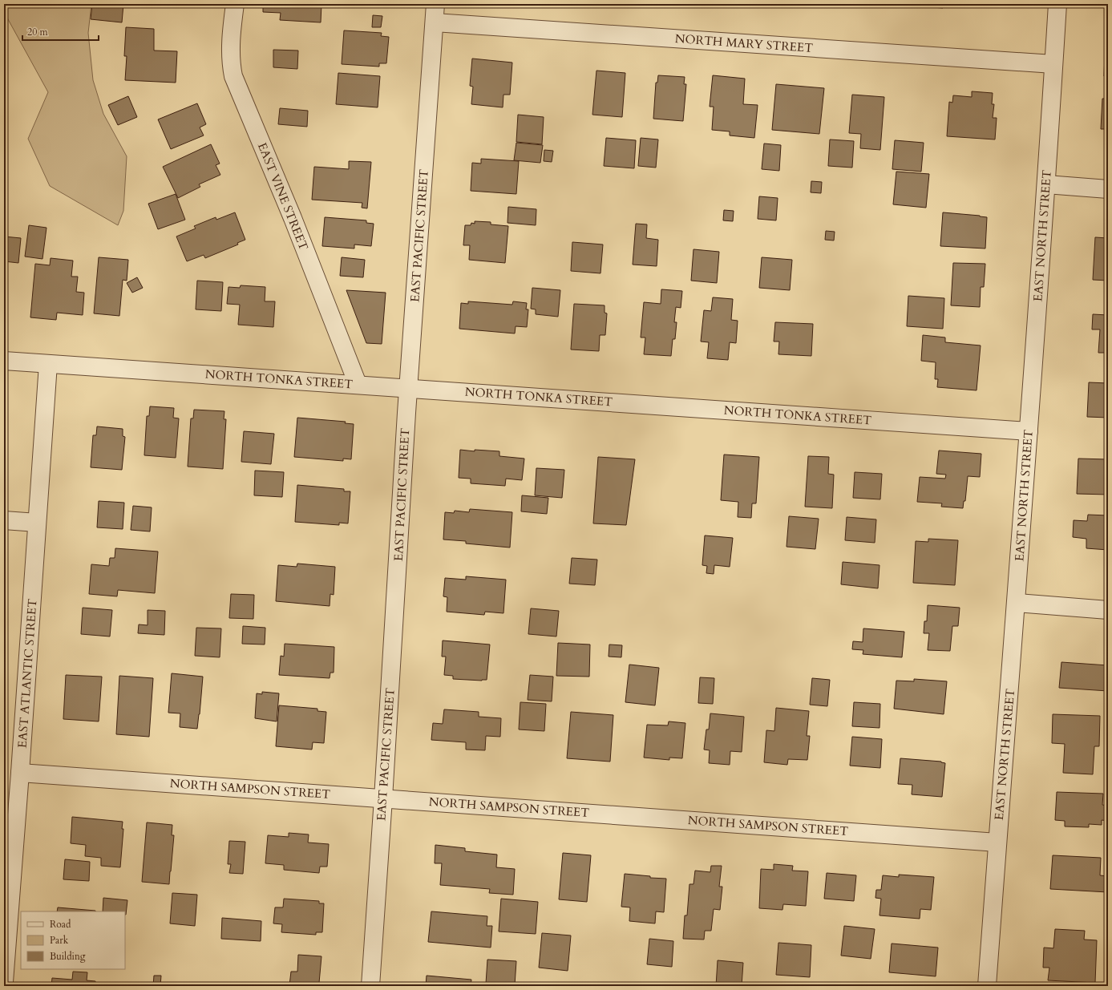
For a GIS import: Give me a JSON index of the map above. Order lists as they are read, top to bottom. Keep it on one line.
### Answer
{"streets":{"street":["NORTH MARY STREET","EAST VINE STREET","EAST PACIFIC STREET","EAST NORTH STREET","NORTH TONKA STREET","EAST ATLANTIC STREET","NORTH SAMPSON STREET"]},"crossings":[["NORTH MARY STREET","EAST PACIFIC STREET"],["NORTH MARY STREET","EAST NORTH STREET"],["EAST VINE STREET","NORTH TONKA STREET"],["EAST PACIFIC STREET","NORTH TONKA STREET"],["EAST PACIFIC STREET","NORTH SAMPSON STREET"],["EAST NORTH STREET","NORTH TONKA STREET"],["EAST NORTH STREET","NORTH SAMPSON STREET"],["NORTH TONKA STREET","EAST ATLANTIC STREET"],["EAST ATLANTIC STREET","NORTH SAMPSON STREET"]],"legend":["Road","Park","Building"],"scale_bar":"20 m"}
